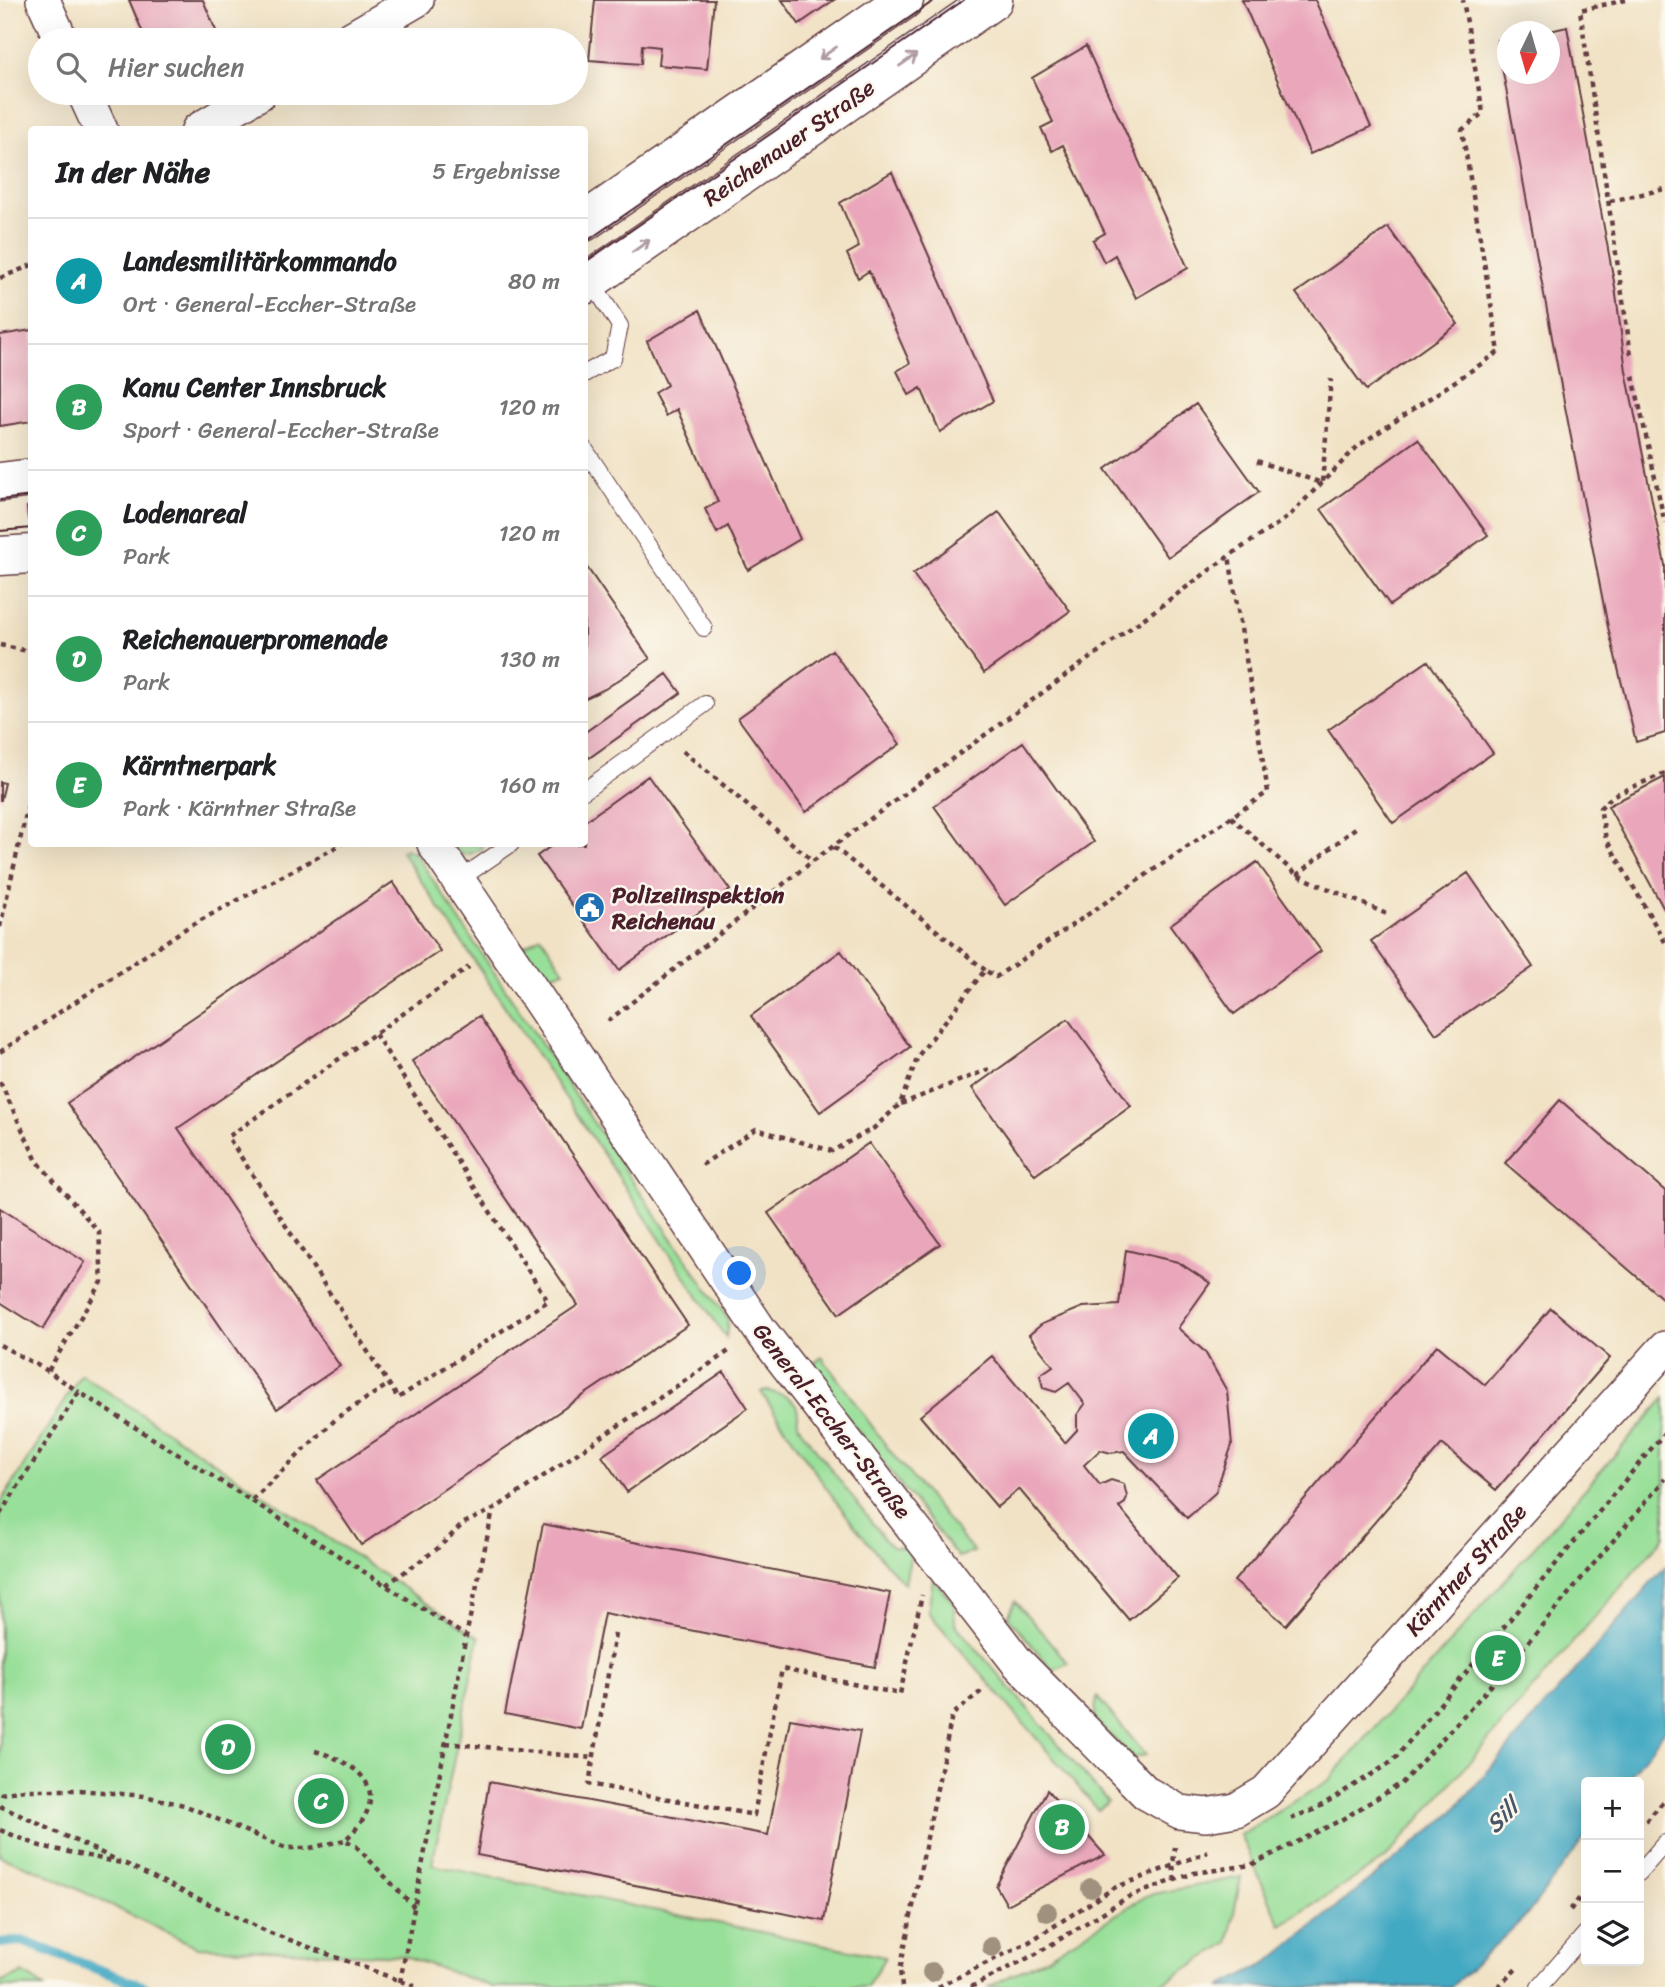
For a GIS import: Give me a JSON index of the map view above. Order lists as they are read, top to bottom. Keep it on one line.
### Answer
{"streets":{"street":["Reichenauer Straße","General-Eccher-Straße","Kärntner Straße"]},"crossings":[["General-Eccher-Straße","Kärntner Straße"]],"water":["Sill"],"places":{"public building":["Polizeiinspektion Reichenau"]},"north":"bottom","page":{"search":"Hier suchen","heading":["In der Nähe","5 Ergebnisse"],"list":[{"mark":"A","name":"Landesmilitärkommando","note":"Ort · General-Eccher-Straße","value":"80 m"},{"mark":"B","name":"Kanu Center Innsbruck","note":"Sport · General-Eccher-Straße","value":"120 m"},{"mark":"C","name":"Lodenareal","note":"Park","value":"120 m"},{"mark":"D","name":"Reichenauerpromenade","note":"Park","value":"130 m"},{"mark":"E","name":"Kärntnerpark","note":"Park · Kärntner Straße","value":"160 m"}],"pins":["A","E","D","C","B"],"map_buttons":["+","−"]}}
